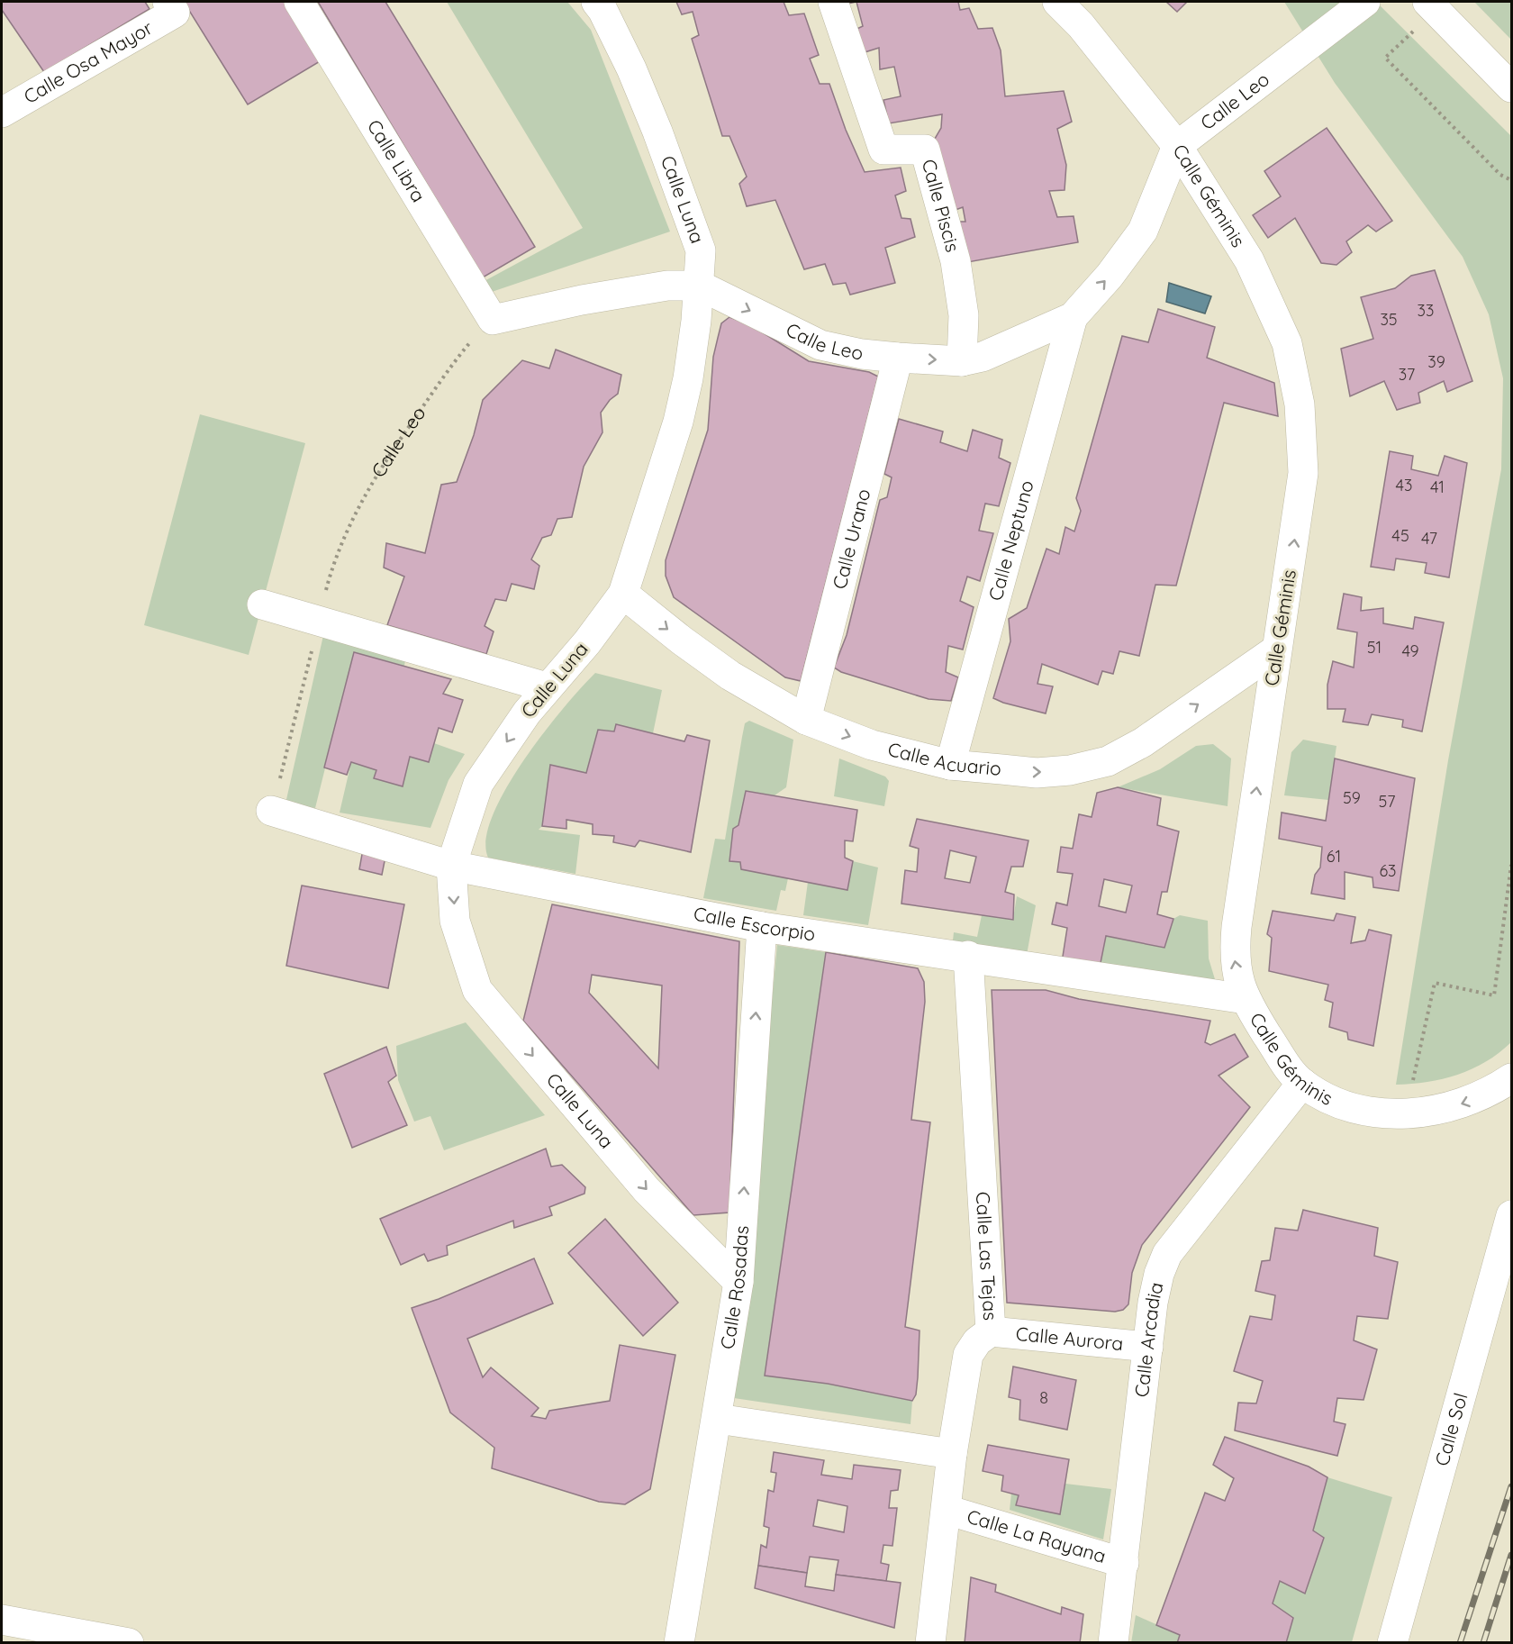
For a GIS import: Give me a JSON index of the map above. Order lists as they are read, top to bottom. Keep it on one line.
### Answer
{"streets":{"street":["Calle Osa Mayor","Calle Leo","Calle Libra","Calle Géminis","Calle Luna","Calle Piscis","Calle Urano","Calle Neptuno","Calle Acuario","Calle Escorpio","Calle Las Tejas","Calle Rosadas","Calle Aurora","Calle Arcadia","Calle Sol","Calle La Rayana"]},"crossings":[["Calle Leo","Calle Libra"],["Calle Leo","Calle Géminis"],["Calle Leo","Calle Luna"],["Calle Leo","Calle Piscis"],["Calle Leo","Calle Urano"],["Calle Leo","Calle Neptuno"],["Calle Leo","Calle Escorpio"],["Calle Géminis","Calle Acuario"],["Calle Géminis","Calle Escorpio"],["Calle Géminis","Calle Arcadia"],["Calle Luna","Calle Acuario"],["Calle Luna","Calle Escorpio"],["Calle Luna","Calle Rosadas"],["Calle Urano","Calle Acuario"],["Calle Neptuno","Calle Acuario"],["Calle Escorpio","Calle Las Tejas"],["Calle Escorpio","Calle Rosadas"],["Calle Las Tejas","Calle Aurora"],["Calle Las Tejas","Calle La Rayana"],["Calle Aurora","Calle Arcadia"],["Calle Arcadia","Calle La Rayana"]],"one_way":["Calle Géminis","Calle Luna","Calle Acuario","Calle Rosadas"],"house_numbers":["33","35","39","37","43","41","45","47","51","49","59","57","61","63","8"]}
